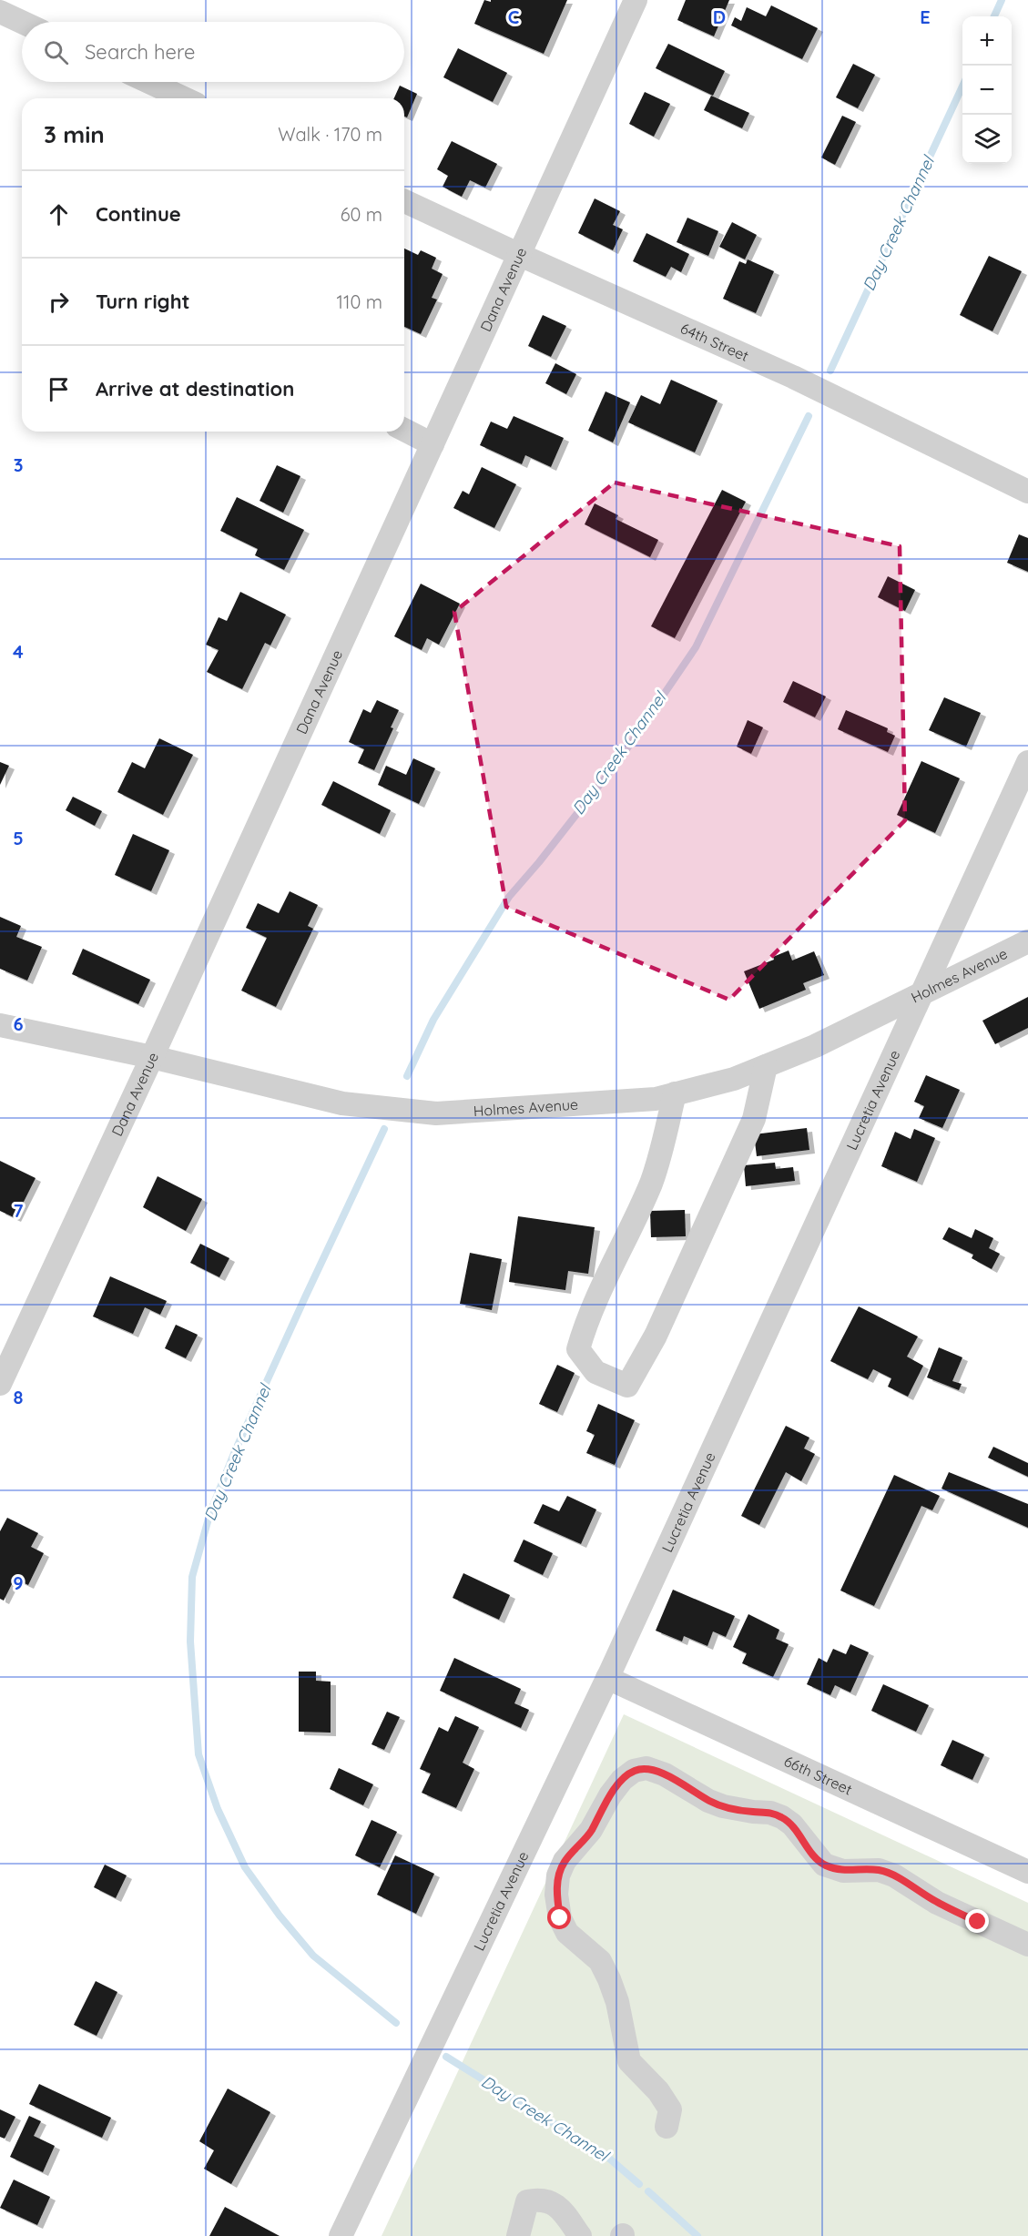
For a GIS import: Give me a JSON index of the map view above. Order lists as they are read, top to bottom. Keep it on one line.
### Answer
{"streets":{"street":["Dana Avenue","64th Street","Holmes Avenue","Lucretia Avenue","66th Street"]},"crossings":[["Dana Avenue","64th Street"],["Dana Avenue","Holmes Avenue"],["Holmes Avenue","Lucretia Avenue"],["Lucretia Avenue","66th Street"]],"water":["Day Creek Channel"],"page":{"map_buttons":["+","−"],"search":"Search here","heading":["3 min","Walk · 170 m"],"list":[["Continue","60 m"],["Turn right","110 m"],"Arrive at destination"]},"grid":{"columns":["C","D","E"],"rows":["3","4","5","6","7","8","9"]}}
